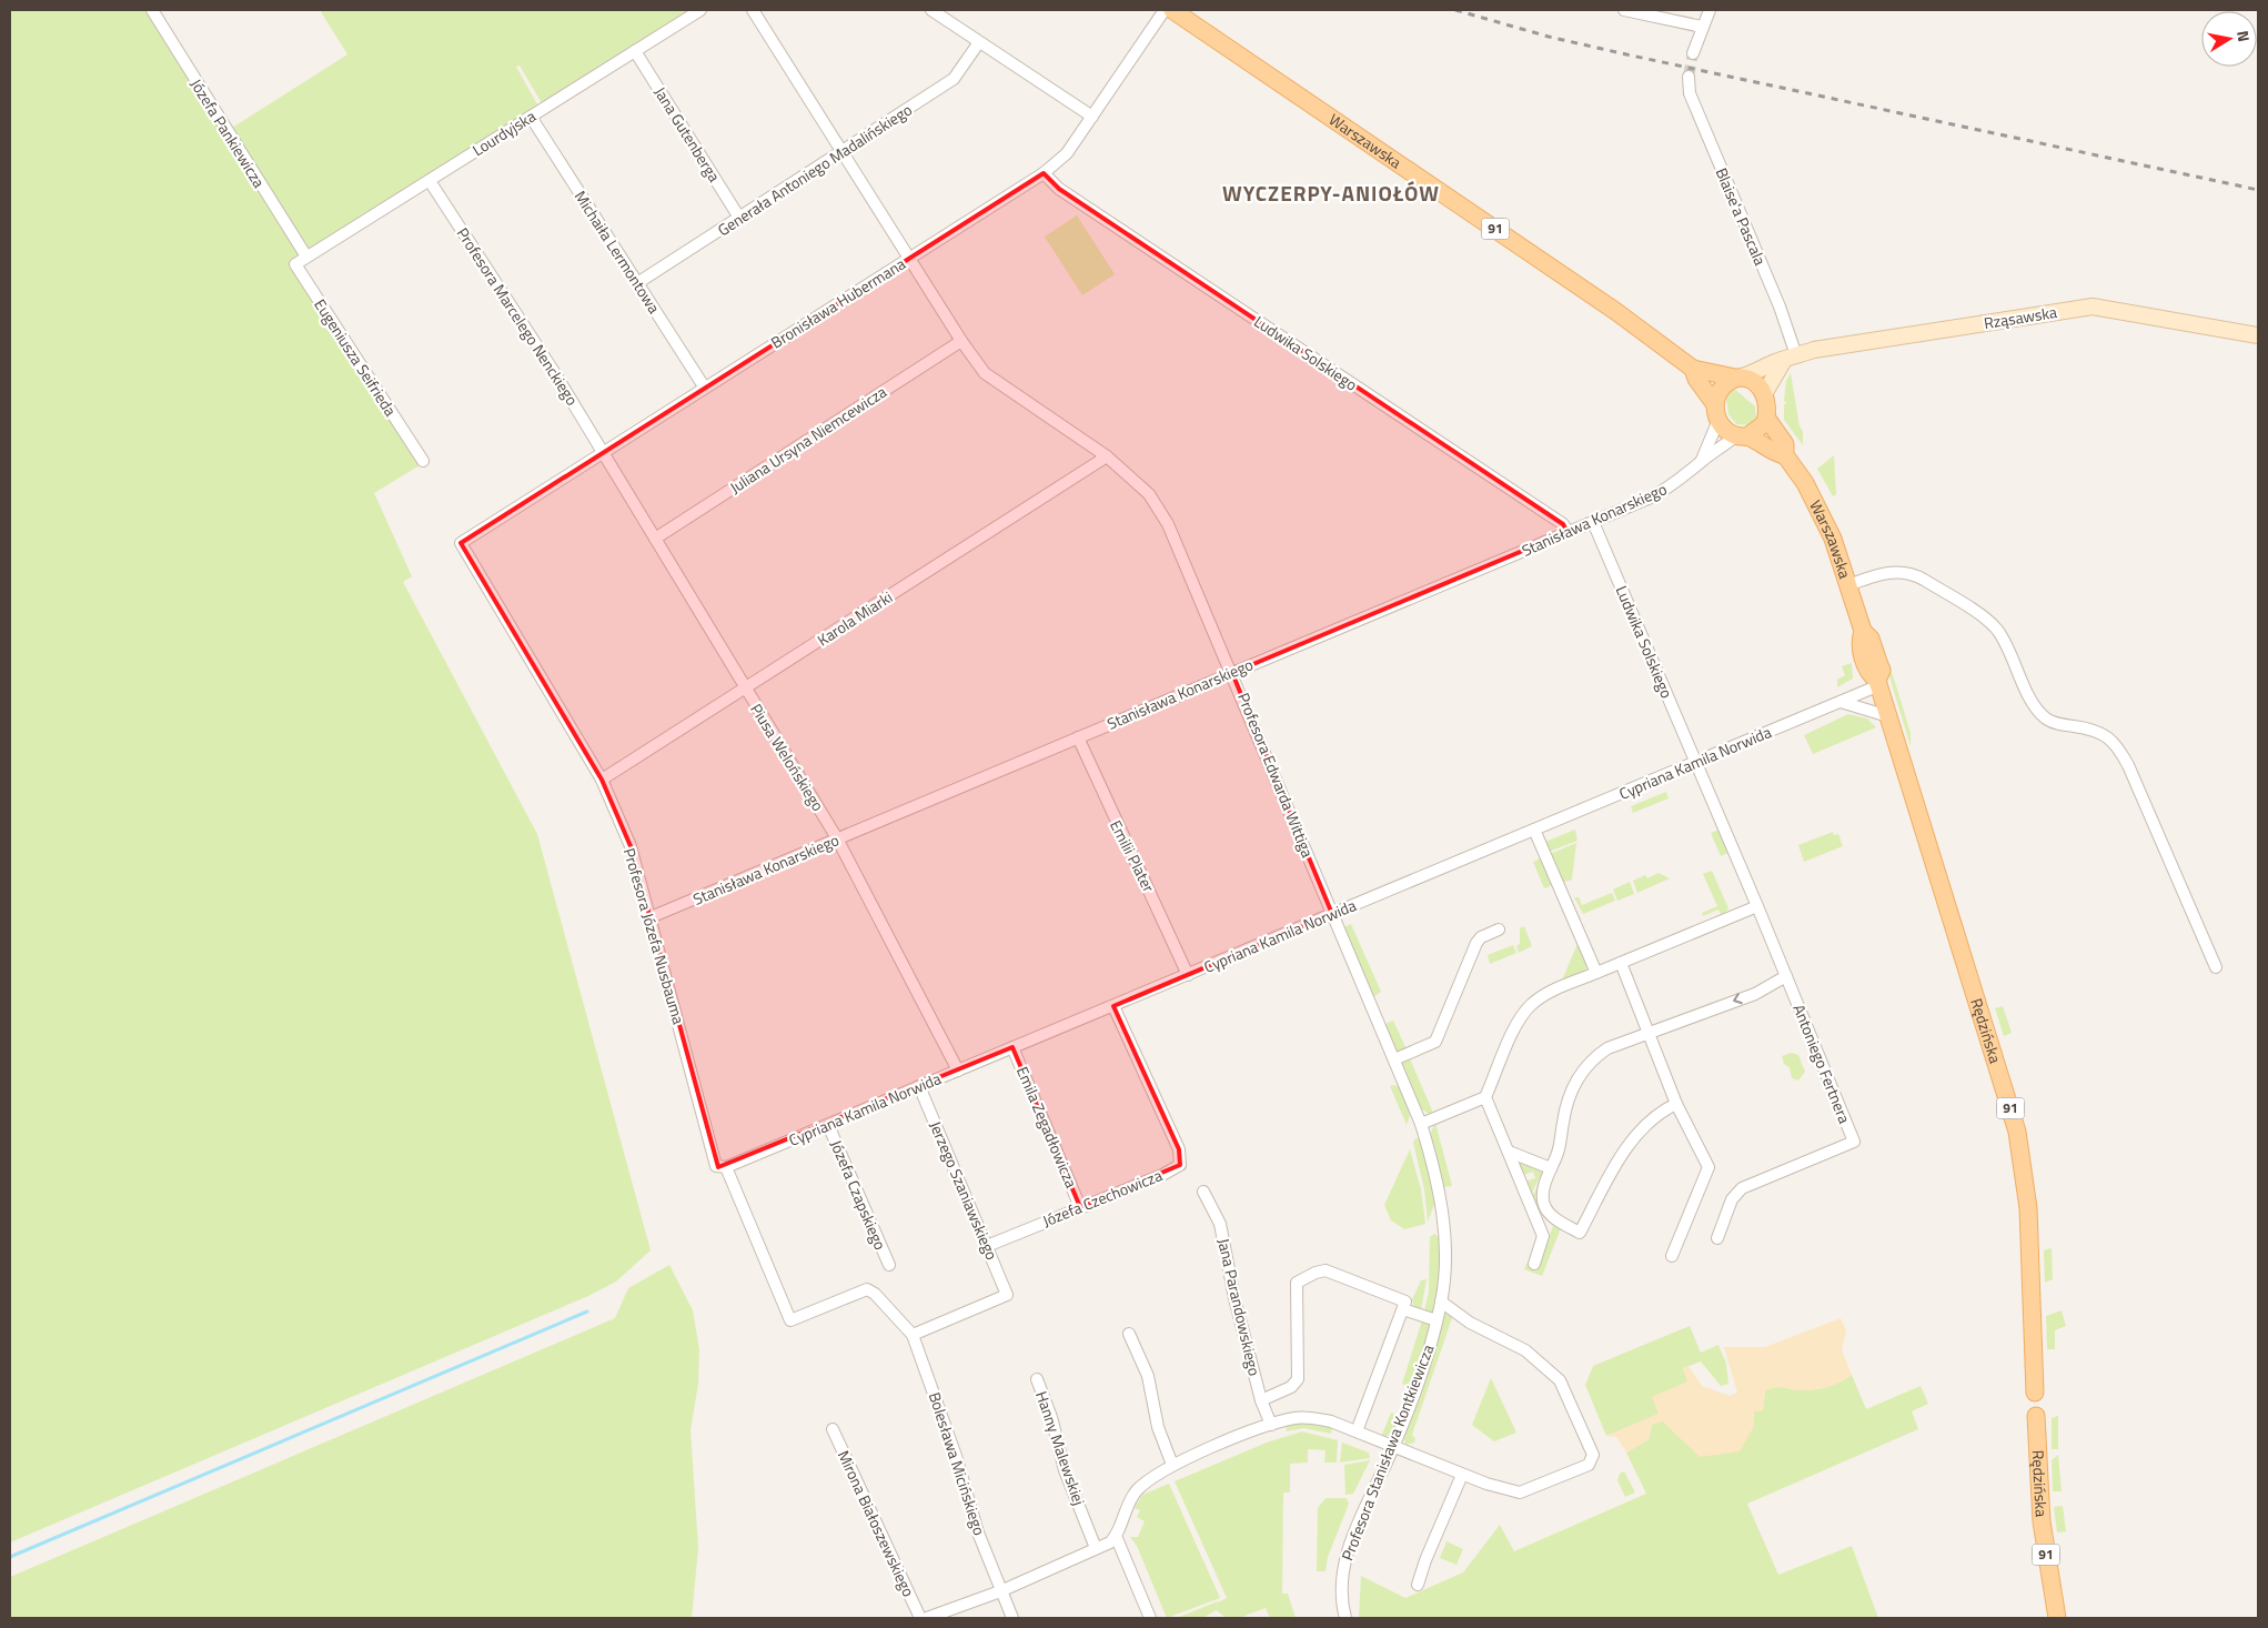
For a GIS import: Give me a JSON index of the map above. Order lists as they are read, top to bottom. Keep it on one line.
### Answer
{"streets":{"main road":["Warszawska","91","Rędzińska"],"street":["Józefa Pankiewicza","Lourdyjska","Jana Gutenberga","Generała Antoniego Madalińskiego","Blaise'a Pascala","Michaiła Lermontowa","Bronisława Hubermana","Profesora Marcelego Nenckiego","Rząsawska","Ludwika Solskiego","Eugeniusza Seifrieda","Juliana Ursyna Niemcewicza","Stanisława Konarskiego","Karola Miarki","Piusa Welońskiego","Cypriana Kamila Norwida","Profesora Edwarda Wittiga","Emilii Plater","Profesora Józefa Nusbauma","Antoniego Fertnera","Emila Zegadłowicza","Jerzego Szaniawskiego","Józefa Czapskiego","Józefa Czechowicza","Jana Parandowskiego","Hanny Malewskiej","Profesora Stanisława Kontkiewicza","Bolesława Micińskiego","Mirona Białoszewskiego"]},"crossings":[["Józefa Pankiewicza","Lourdyjska"],["Józefa Pankiewicza","Eugeniusza Seifrieda"],["Lourdyjska","Jana Gutenberga"],["Lourdyjska","Michaiła Lermontowa"],["Lourdyjska","Profesora Marcelego Nenckiego"],["Lourdyjska","Eugeniusza Seifrieda"],["Jana Gutenberga","Generała Antoniego Madalińskiego"],["Warszawska","91"],["Warszawska","Rząsawska"],["Warszawska","Stanisława Konarskiego"],["Warszawska","Cypriana Kamila Norwida"],["Warszawska","Rędzińska"],["Generała Antoniego Madalińskiego","Michaiła Lermontowa"],["Generała Antoniego Madalińskiego","Profesora Edwarda Wittiga"],["Blaise'a Pascala","Rząsawska"],["91","Rząsawska"],["91","Stanisława Konarskiego"],["Michaiła Lermontowa","Bronisława Hubermana"],["Bronisława Hubermana","Profesora Marcelego Nenckiego"],["Bronisława Hubermana","Ludwika Solskiego"],["Bronisława Hubermana","Piusa Welońskiego"],["Bronisława Hubermana","Profesora Edwarda Wittiga"],["Bronisława Hubermana","Profesora Józefa Nusbauma"],["Profesora Marcelego Nenckiego","Piusa Welońskiego"],["Rząsawska","Stanisława Konarskiego"],["Ludwika Solskiego","Stanisława Konarskiego"],["Ludwika Solskiego","Cypriana Kamila Norwida"],["Ludwika Solskiego","Antoniego Fertnera"],["Juliana Ursyna Niemcewicza","Piusa Welońskiego"],["Juliana Ursyna Niemcewicza","Profesora Edwarda Wittiga"],["Stanisława Konarskiego","Piusa Welońskiego"],["Stanisława Konarskiego","Profesora Edwarda Wittiga"],["Stanisława Konarskiego","Emilii Plater"],["Stanisława Konarskiego","Profesora Józefa Nusbauma"],["Karola Miarki","Piusa Welońskiego"],["Karola Miarki","Profesora Edwarda Wittiga"],["Karola Miarki","Profesora Józefa Nusbauma"],["Piusa Welońskiego","Cypriana Kamila Norwida"],["Cypriana Kamila Norwida","Profesora Edwarda Wittiga"],["Cypriana Kamila Norwida","Emilii Plater"],["Cypriana Kamila Norwida","Profesora Józefa Nusbauma"],["Cypriana Kamila Norwida","Rędzińska"],["Cypriana Kamila Norwida","Antoniego Fertnera"],["Cypriana Kamila Norwida","Emila Zegadłowicza"],["Cypriana Kamila Norwida","Jerzego Szaniawskiego"],["Cypriana Kamila Norwida","Józefa Czapskiego"],["Cypriana Kamila Norwida","Józefa Czechowicza"],["Cypriana Kamila Norwida","Profesora Stanisława Kontkiewicza"],["Profesora Edwarda Wittiga","Profesora Stanisława Kontkiewicza"],["Emila Zegadłowicza","Józefa Czechowicza"],["Jerzego Szaniawskiego","Józefa Czechowicza"],["Jerzego Szaniawskiego","Bolesława Micińskiego"]],"districts":["WYCZERPY-ANIOŁÓW"],"north":"right"}
